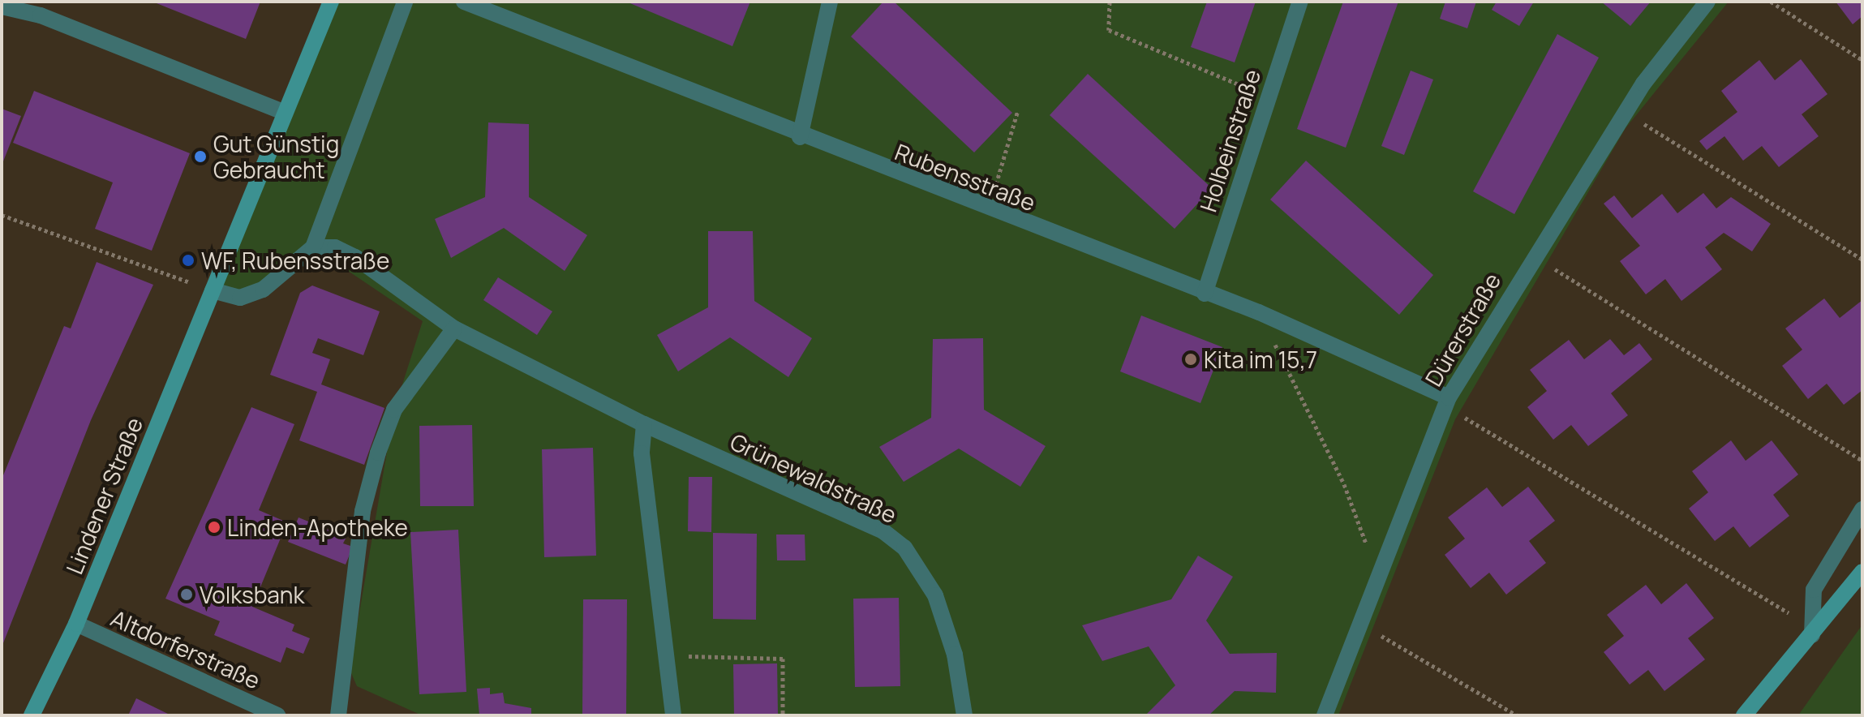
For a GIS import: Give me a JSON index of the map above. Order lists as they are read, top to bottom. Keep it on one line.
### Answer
{"streets":{"main road":["Lindener Straße"],"street":["Holbeinstraße","Rubensstraße","Dürerstraße","Grünewaldstraße","Altdorferstraße"]},"crossings":[["Holbeinstraße","Rubensstraße"],["Rubensstraße","Dürerstraße"],["Lindener Straße","Altdorferstraße"]],"places":["Gut Günstig Gebraucht","WF, Rubensstraße","Kita im 15,7","Linden-Apotheke","Volksbank"]}
